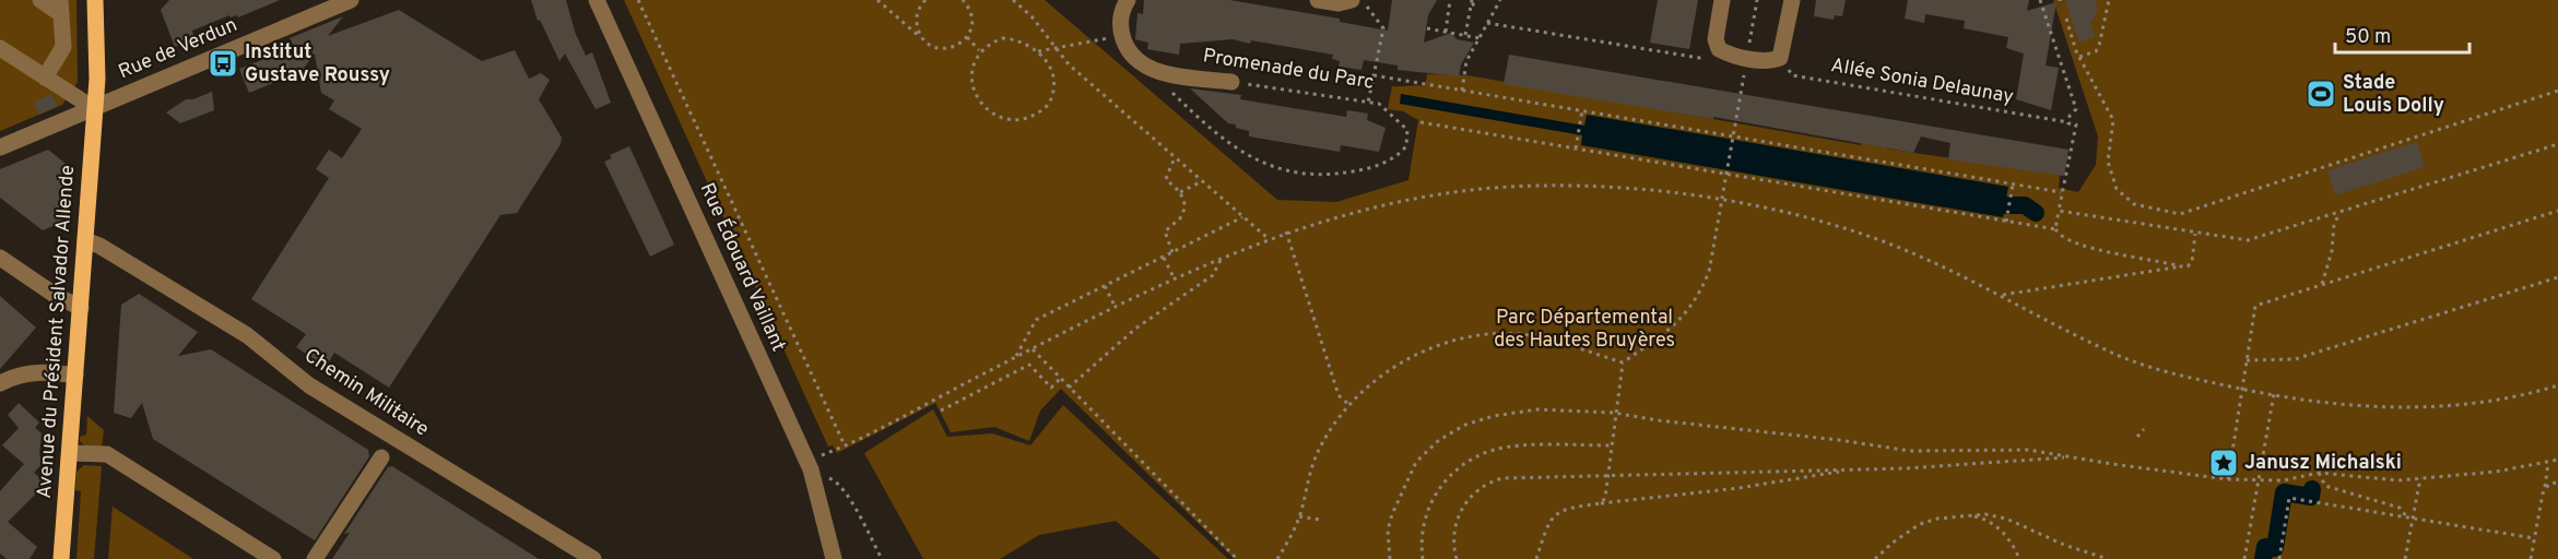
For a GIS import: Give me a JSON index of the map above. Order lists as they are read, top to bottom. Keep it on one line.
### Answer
{"streets":{"main road":["Avenue du Président Salvador Allende"],"street":["Rue de Verdun","Promenade du Parc","Rue Édouard Vaillant","Chemin Militaire"],"path":["Allée Sonia Delaunay"]},"crossings":[["Rue de Verdun","Avenue du Président Salvador Allende"],["Avenue du Président Salvador Allende","Chemin Militaire"]],"parks":["Parc Départemental des Hautes Bruyères"],"places":{"bus stop":["Institut Gustave Roussy"],"sports":["Stade Louis Dolly"],"place":["Janusz Michalski"]},"scale_bar":"50 m"}
